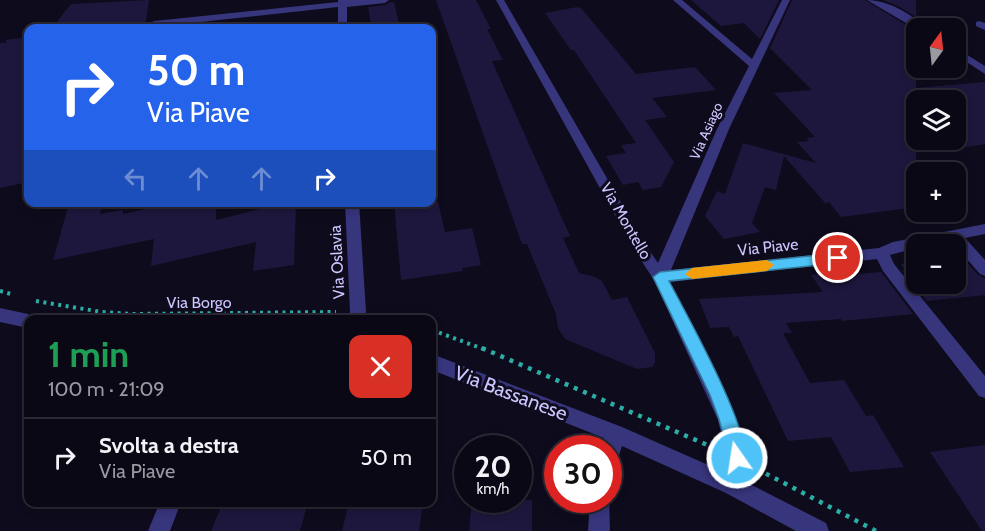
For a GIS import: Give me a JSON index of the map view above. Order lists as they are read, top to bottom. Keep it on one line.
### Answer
{"streets":{"street":["Via Asiago","Via Montello","Via Piave","Via Oslavia","Via Bassanese"],"path":["Via Borgo"]},"crossings":[["Via Asiago","Via Montello"],["Via Asiago","Via Piave"],["Via Montello","Via Piave"],["Via Montello","Via Bassanese"]],"north":"top","page":{"map_buttons":["+","−"],"turn":["50 m","Via Piave"],"heading":["1 min","100 m · 21:09"],"list":[{"name":"Svolta a destra","note":"Via Piave","value":"50 m"}],"speed":"20 km/h","limit":"30"}}
